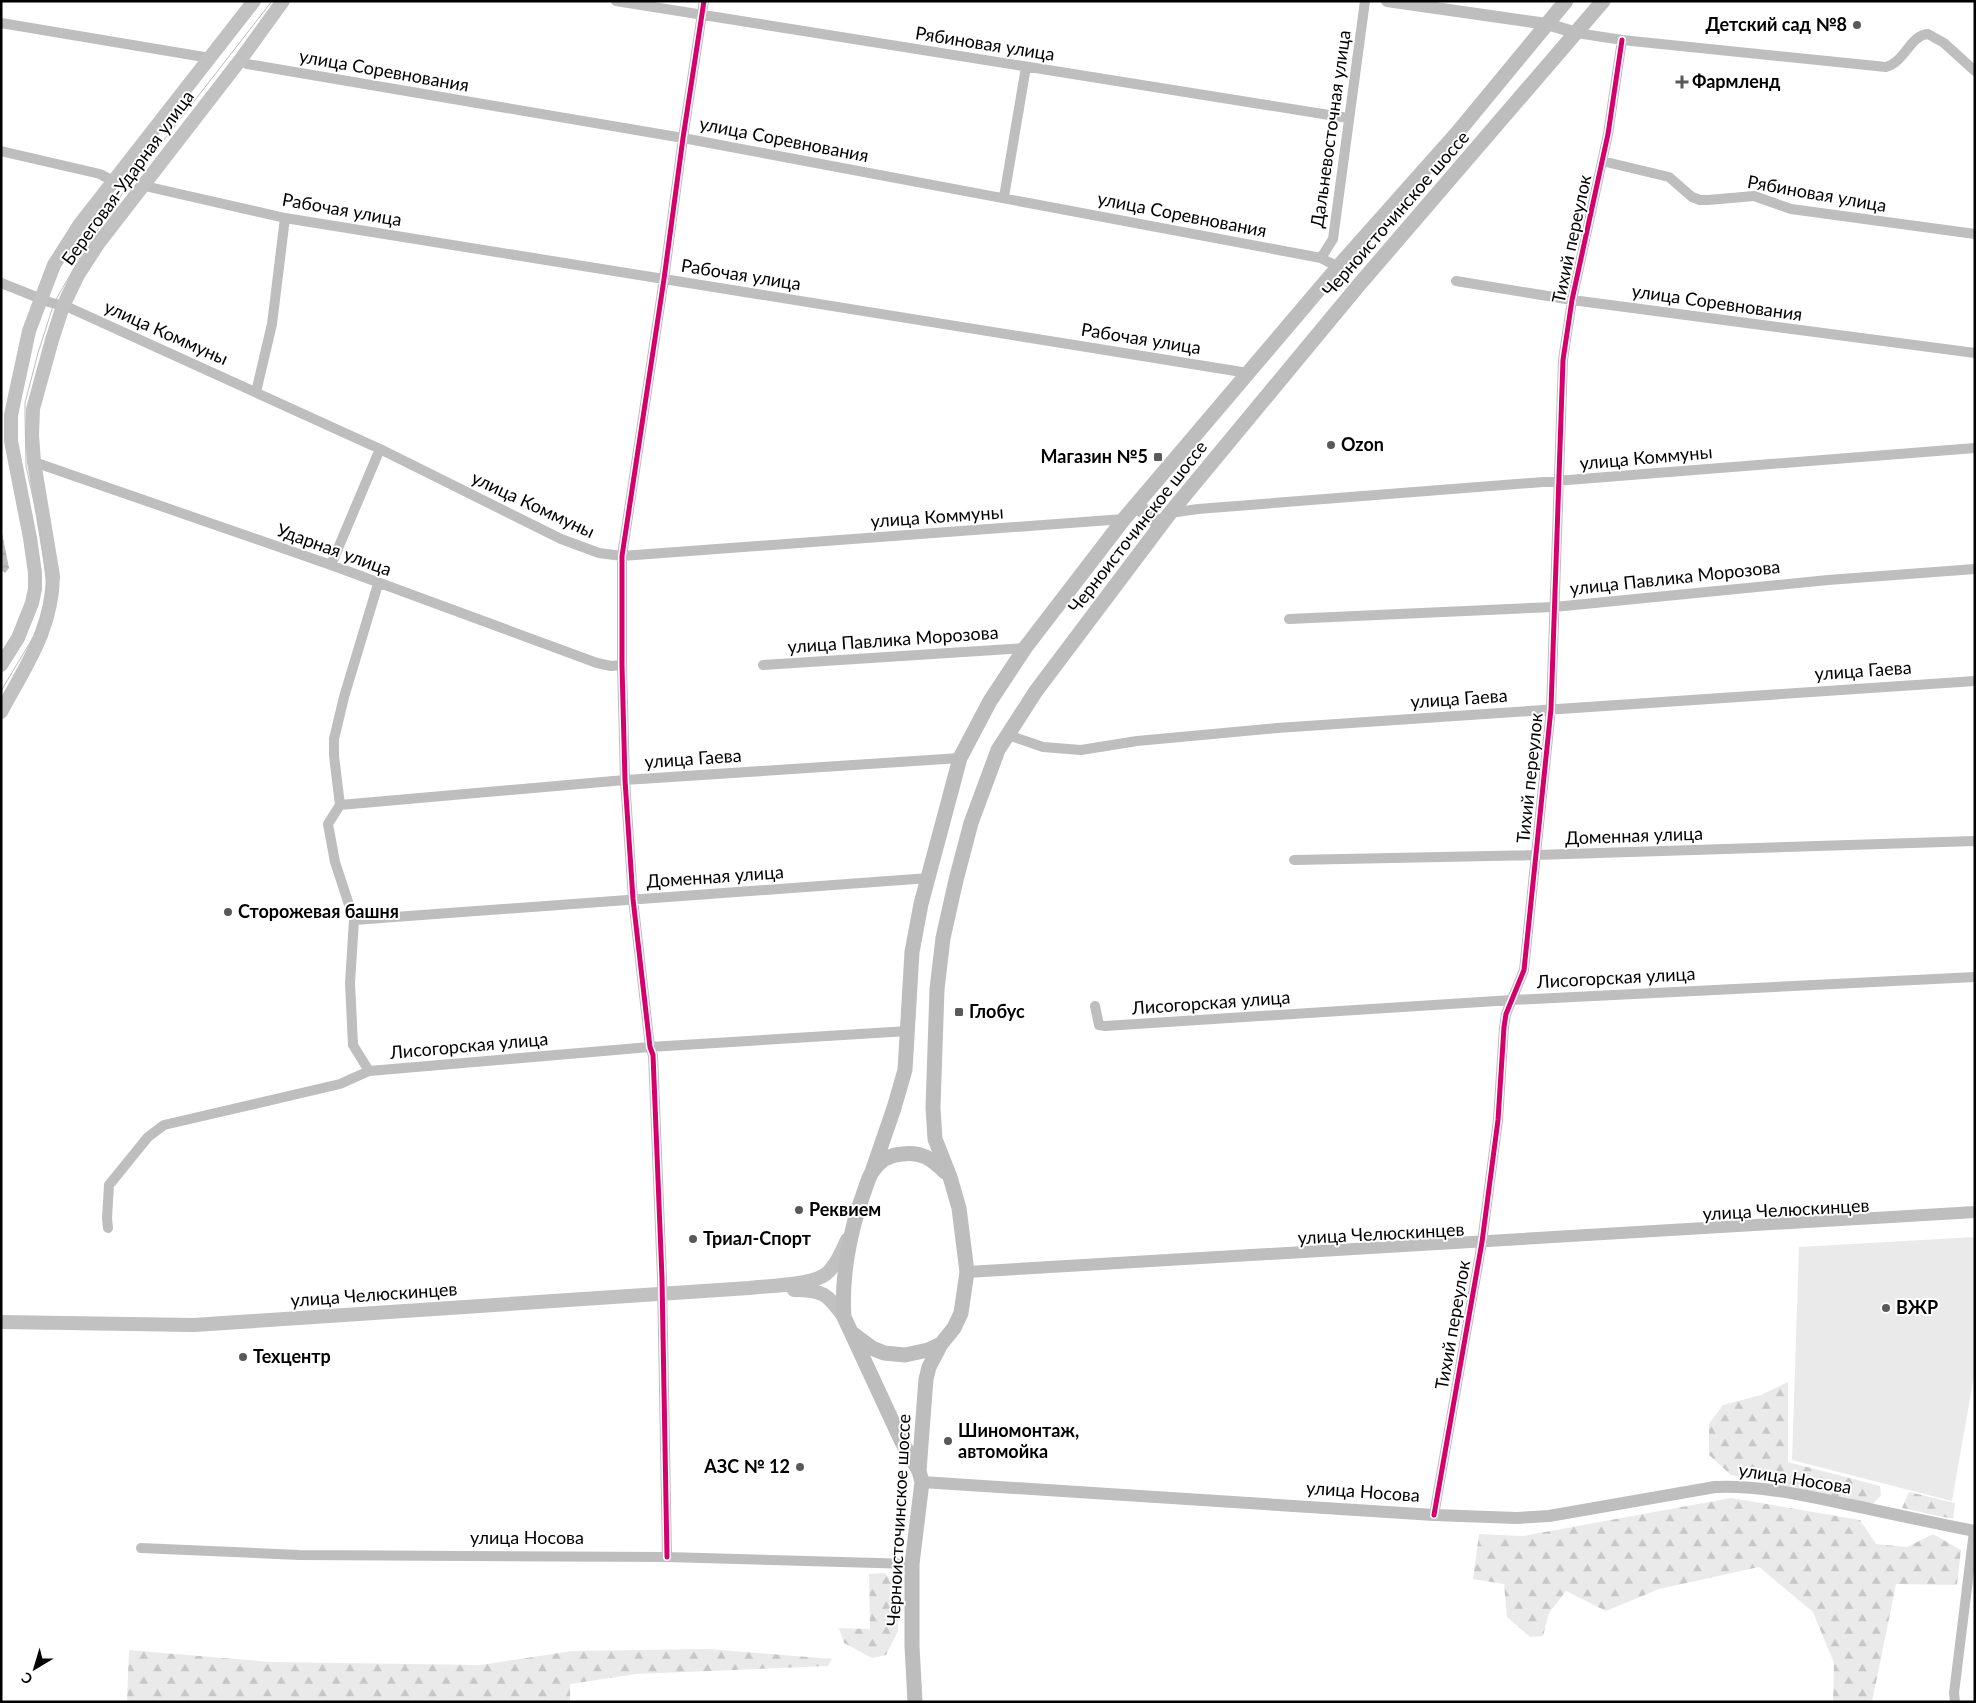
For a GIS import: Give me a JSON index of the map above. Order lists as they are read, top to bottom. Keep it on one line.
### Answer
{"streets":{"main road":["Береговая-Ударная улица","Черноисточинское шоссе","улица Челюскинцев"],"street":["Рябиновая улица","улица Соревнования","Дальневосточная улица","Рабочая улица","Тихий переулок","улица Коммуны","Ударная улица","улица Павлика Морозова","улица Гаева","Доменная улица","Лисогорская улица","улица Носова"]},"crossings":[["Рябиновая улица","Дальневосточная улица"],["Рябиновая улица","Тихий переулок"],["улица Соревнования","Дальневосточная улица"],["улица Соревнования","Береговая-Ударная улица"],["улица Соревнования","Черноисточинское шоссе"],["улица Соревнования","Тихий переулок"],["Береговая-Ударная улица","Рабочая улица"],["Береговая-Ударная улица","улица Коммуны"],["Береговая-Ударная улица","Ударная улица"],["Рабочая улица","Черноисточинское шоссе"],["Черноисточинское шоссе","улица Коммуны"],["Черноисточинское шоссе","улица Павлика Морозова"],["Черноисточинское шоссе","улица Гаева"],["Черноисточинское шоссе","Доменная улица"],["Черноисточинское шоссе","Лисогорская улица"],["Черноисточинское шоссе","улица Челюскинцев"],["Черноисточинское шоссе","улица Носова"],["Тихий переулок","улица Коммуны"],["Тихий переулок","улица Павлика Морозова"],["Тихий переулок","улица Гаева"],["Тихий переулок","Доменная улица"],["Тихий переулок","Лисогорская улица"],["Тихий переулок","улица Челюскинцев"],["Тихий переулок","улица Носова"]],"places":{"other":["Детский сад №8","Ozon","Сторожевая башня","Реквием","Триал-Спорт","ВЖР","Техцентр","Шиномонтаж, автомойка","АЗС № 12"],"health":["Фармленд"],"transit":["Магазин №5","Глобус"]},"north":"bottom left"}
